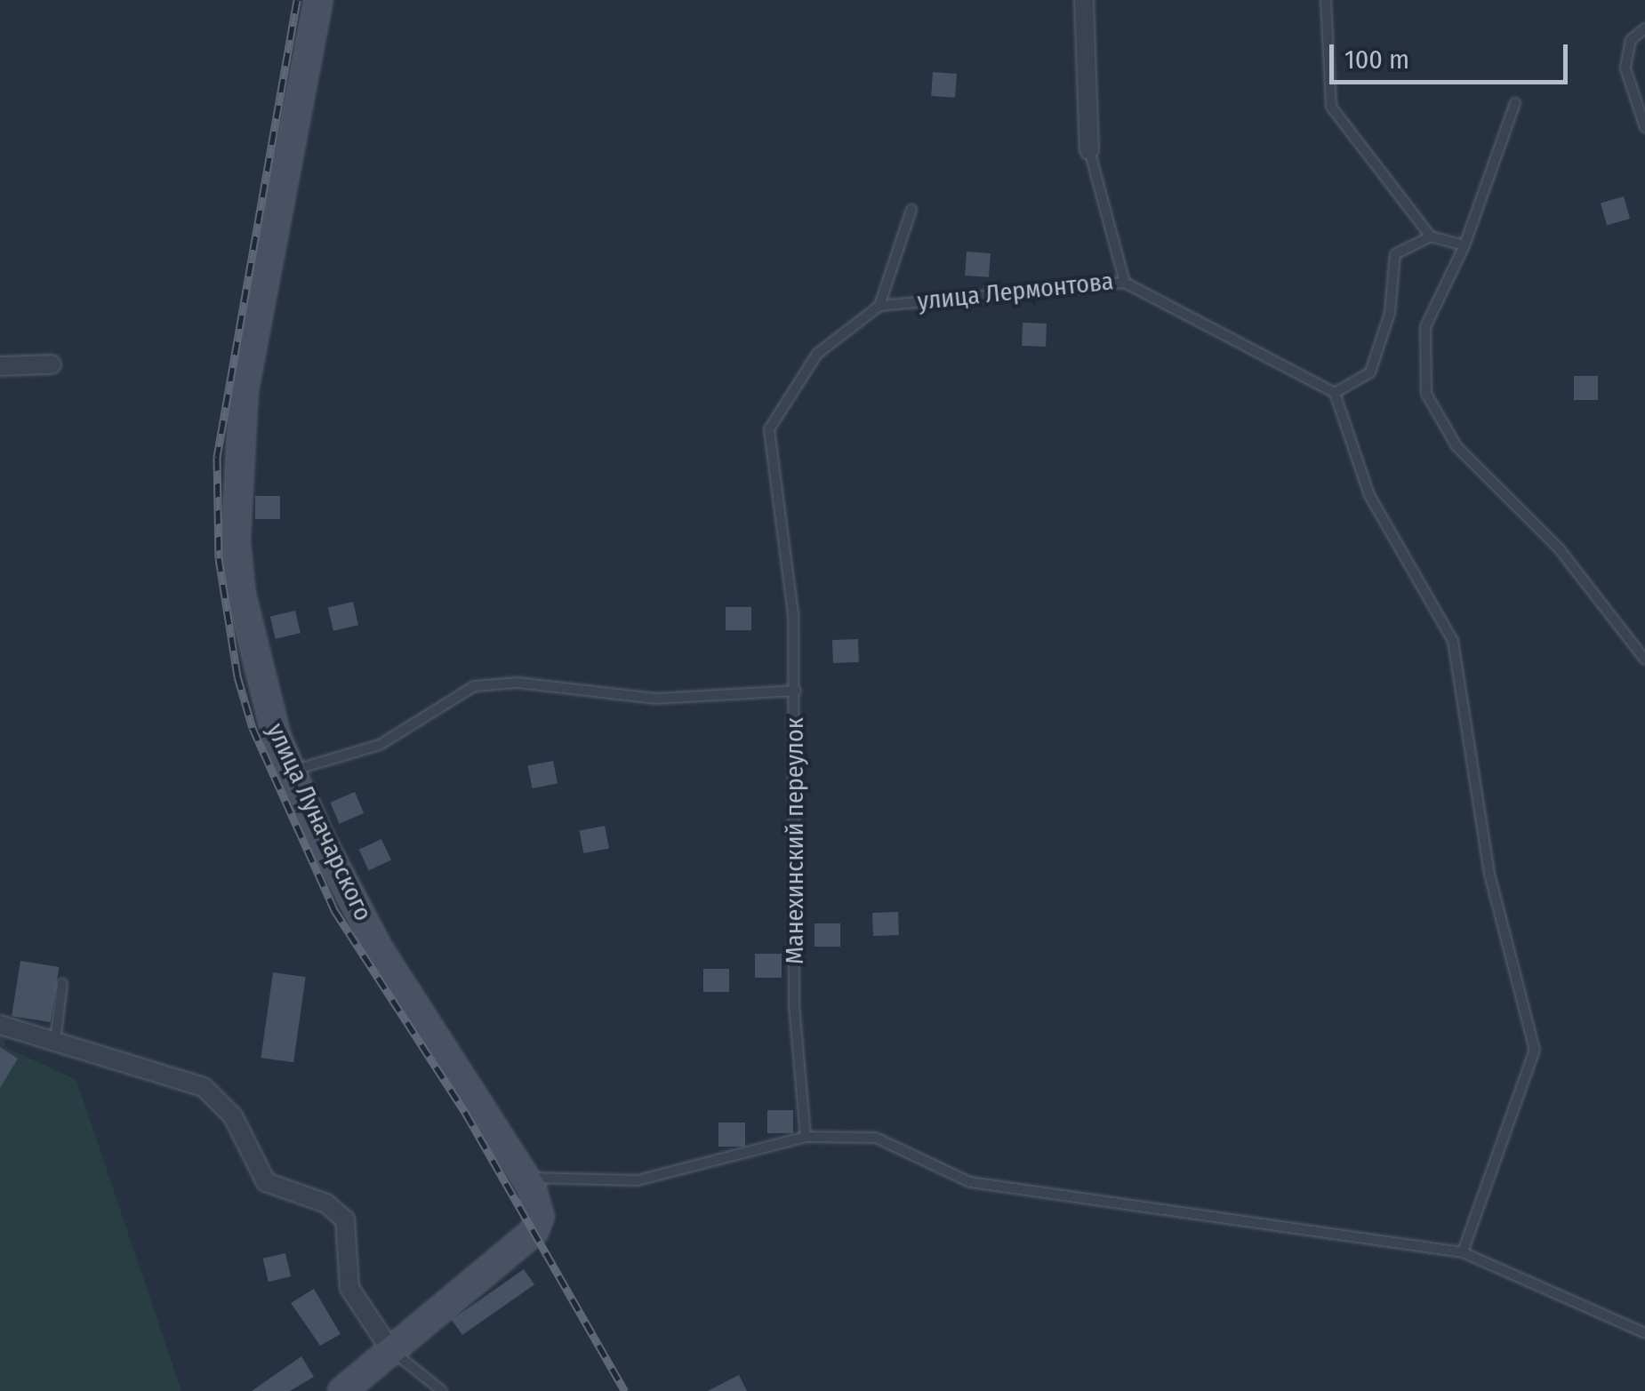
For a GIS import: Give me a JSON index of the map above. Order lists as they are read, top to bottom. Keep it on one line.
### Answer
{"streets":{"main road":["улица Луначарского"],"lane":["улица Лермонтова","Манехинский переулок"]},"crossings":[["улица Лермонтова","Манехинский переулок"]],"scale_bar":"100 m"}
